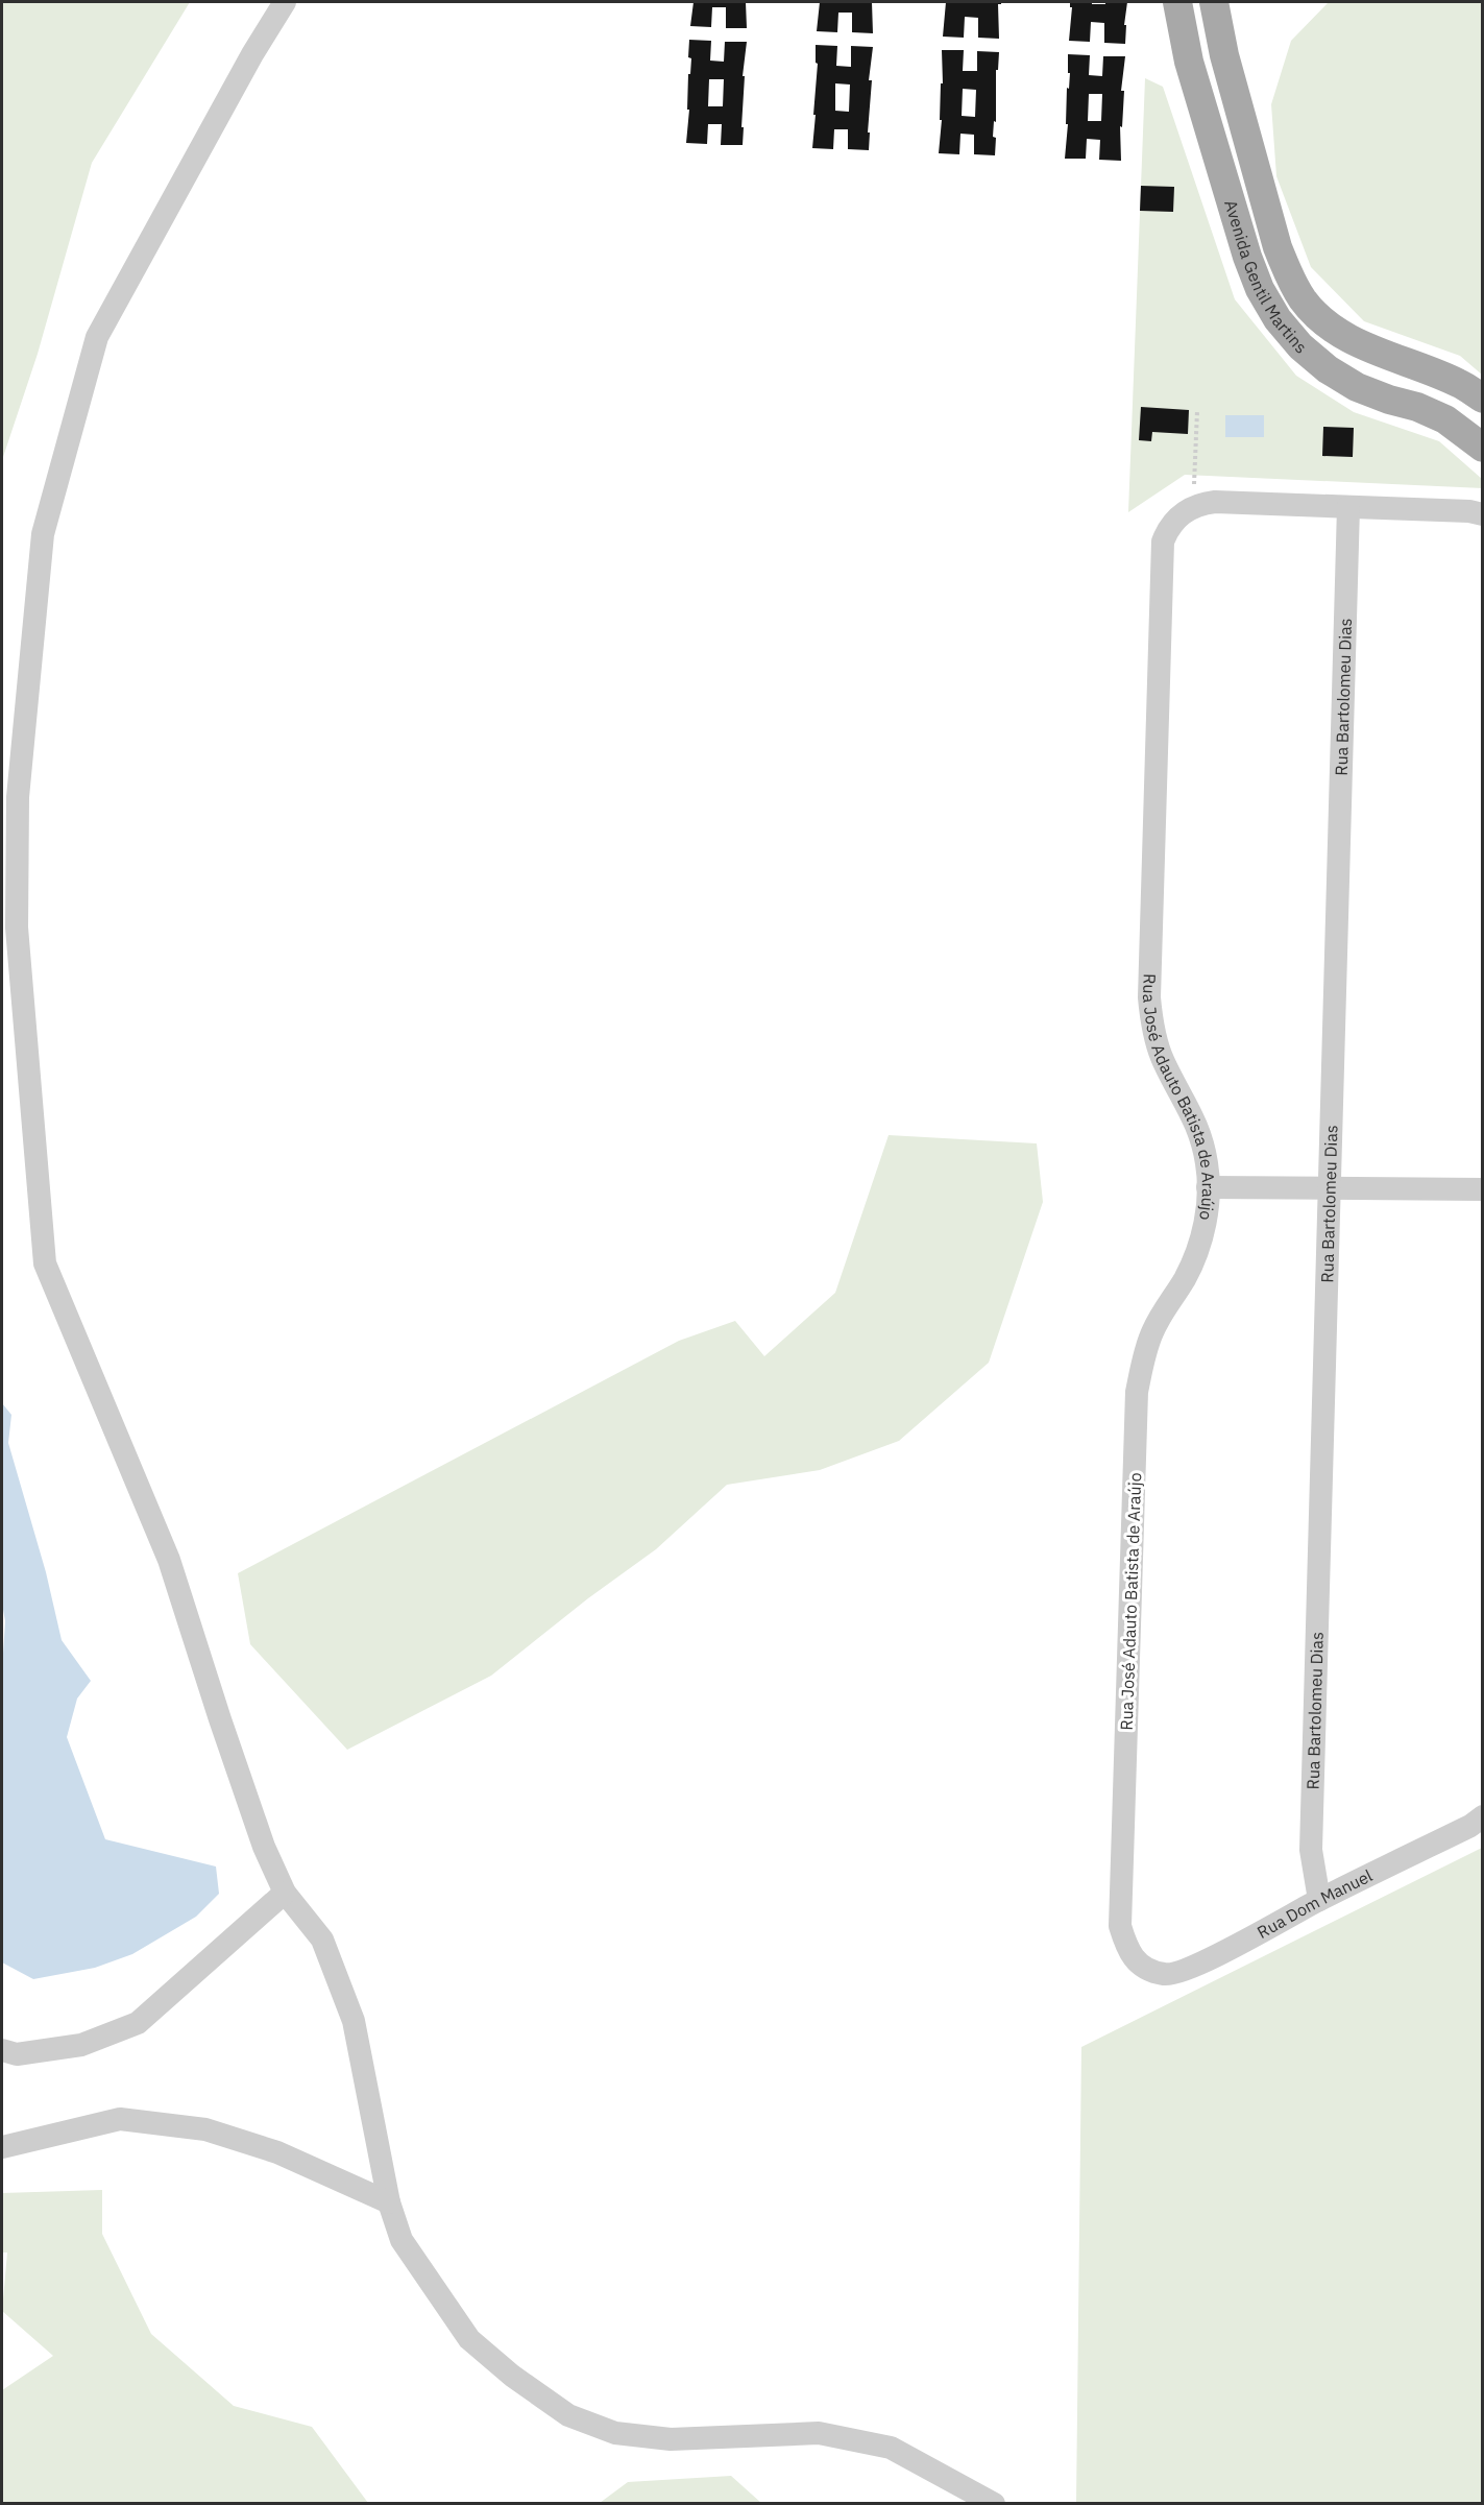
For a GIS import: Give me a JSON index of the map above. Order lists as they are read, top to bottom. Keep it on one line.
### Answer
{"streets":{"main road":["Avenida Gentil Martins"],"street":["Rua Bartolomeu Dias","Rua José Adauto Batista de Araújo","Rua Dom Manuel"]},"crossings":[["Rua Bartolomeu Dias","Rua Dom Manuel"],["Rua José Adauto Batista de Araújo","Rua Dom Manuel"]]}
